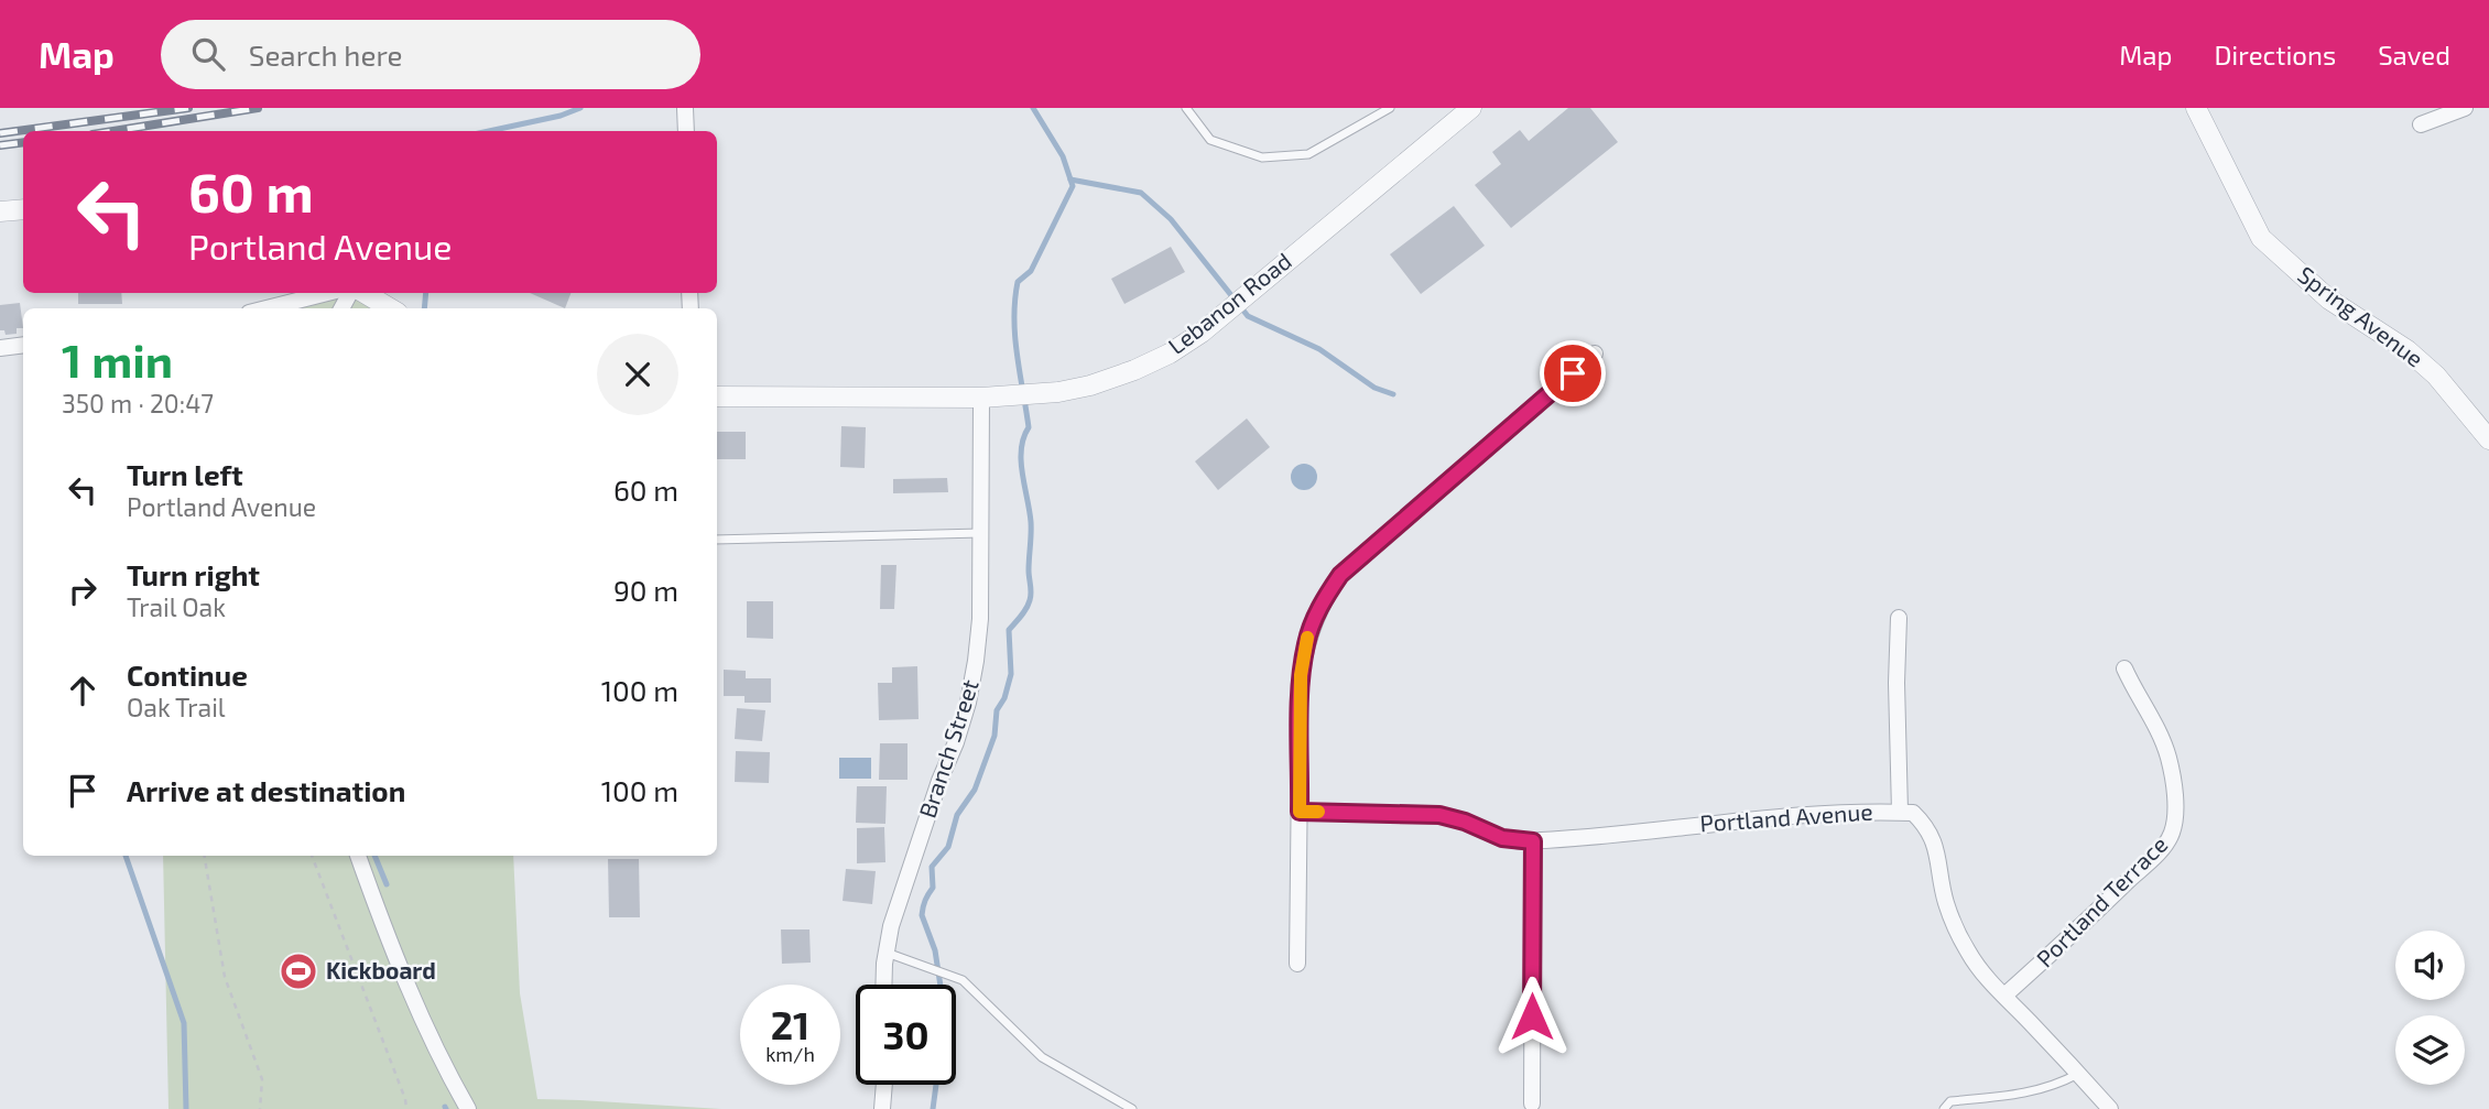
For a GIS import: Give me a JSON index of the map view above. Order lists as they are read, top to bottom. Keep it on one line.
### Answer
{"streets":{"street":["Lebanon Road","Spring Avenue","Branch Street","Portland Avenue","Portland Terrace"]},"crossings":[["Lebanon Road","Branch Street"],["Portland Avenue","Portland Terrace"]],"places":{"sports":["Kickboard"]},"page":{"header":"Map","search":"Search here","nav":["Map","Directions","Saved"],"turn":["60 m","Portland Avenue"],"heading":["1 min","350 m · 20:47"],"list":[{"name":"Turn left","note":"Portland Avenue","value":"60 m"},{"name":"Turn right","note":"Trail Oak","value":"90 m"},{"name":"Continue","note":"Oak Trail","value":"100 m"},{"name":"Arrive at destination","value":"100 m"}],"speed":"21 km/h","limit":"30"}}
